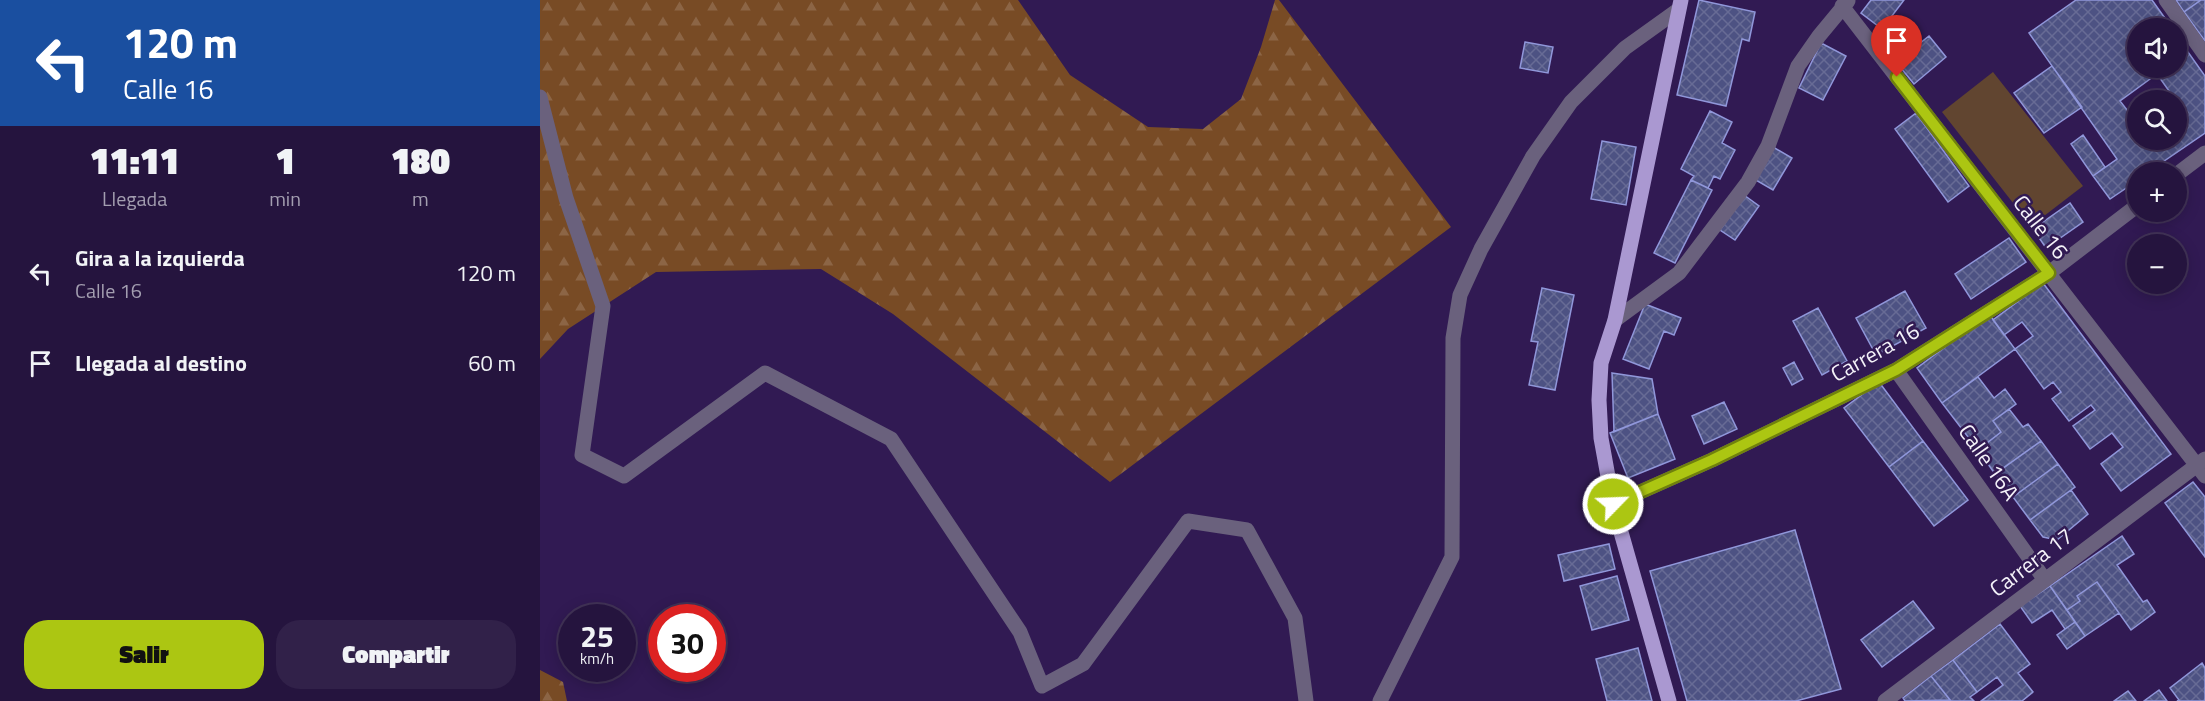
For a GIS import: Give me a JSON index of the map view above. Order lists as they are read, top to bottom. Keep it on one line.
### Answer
{"streets":{"street":["Calle 16","Carrera 16","Calle 16A","Carrera 17"]},"crossings":[["Calle 16","Carrera 16"],["Calle 16","Carrera 17"],["Carrera 16","Calle 16A"],["Calle 16A","Carrera 17"]],"page":{"turn":["120 m","Calle 16"],"map_buttons":["+","−"],"eta":["11:11","Llegada","1","min","180","m"],"list":[{"name":"Gira a la izquierda","note":"Calle 16","value":"120 m"},{"name":"Llegada al destino","value":"60 m"}],"speed":"25 km/h","limit":"30","buttons":["Salir","Compartir"]}}
